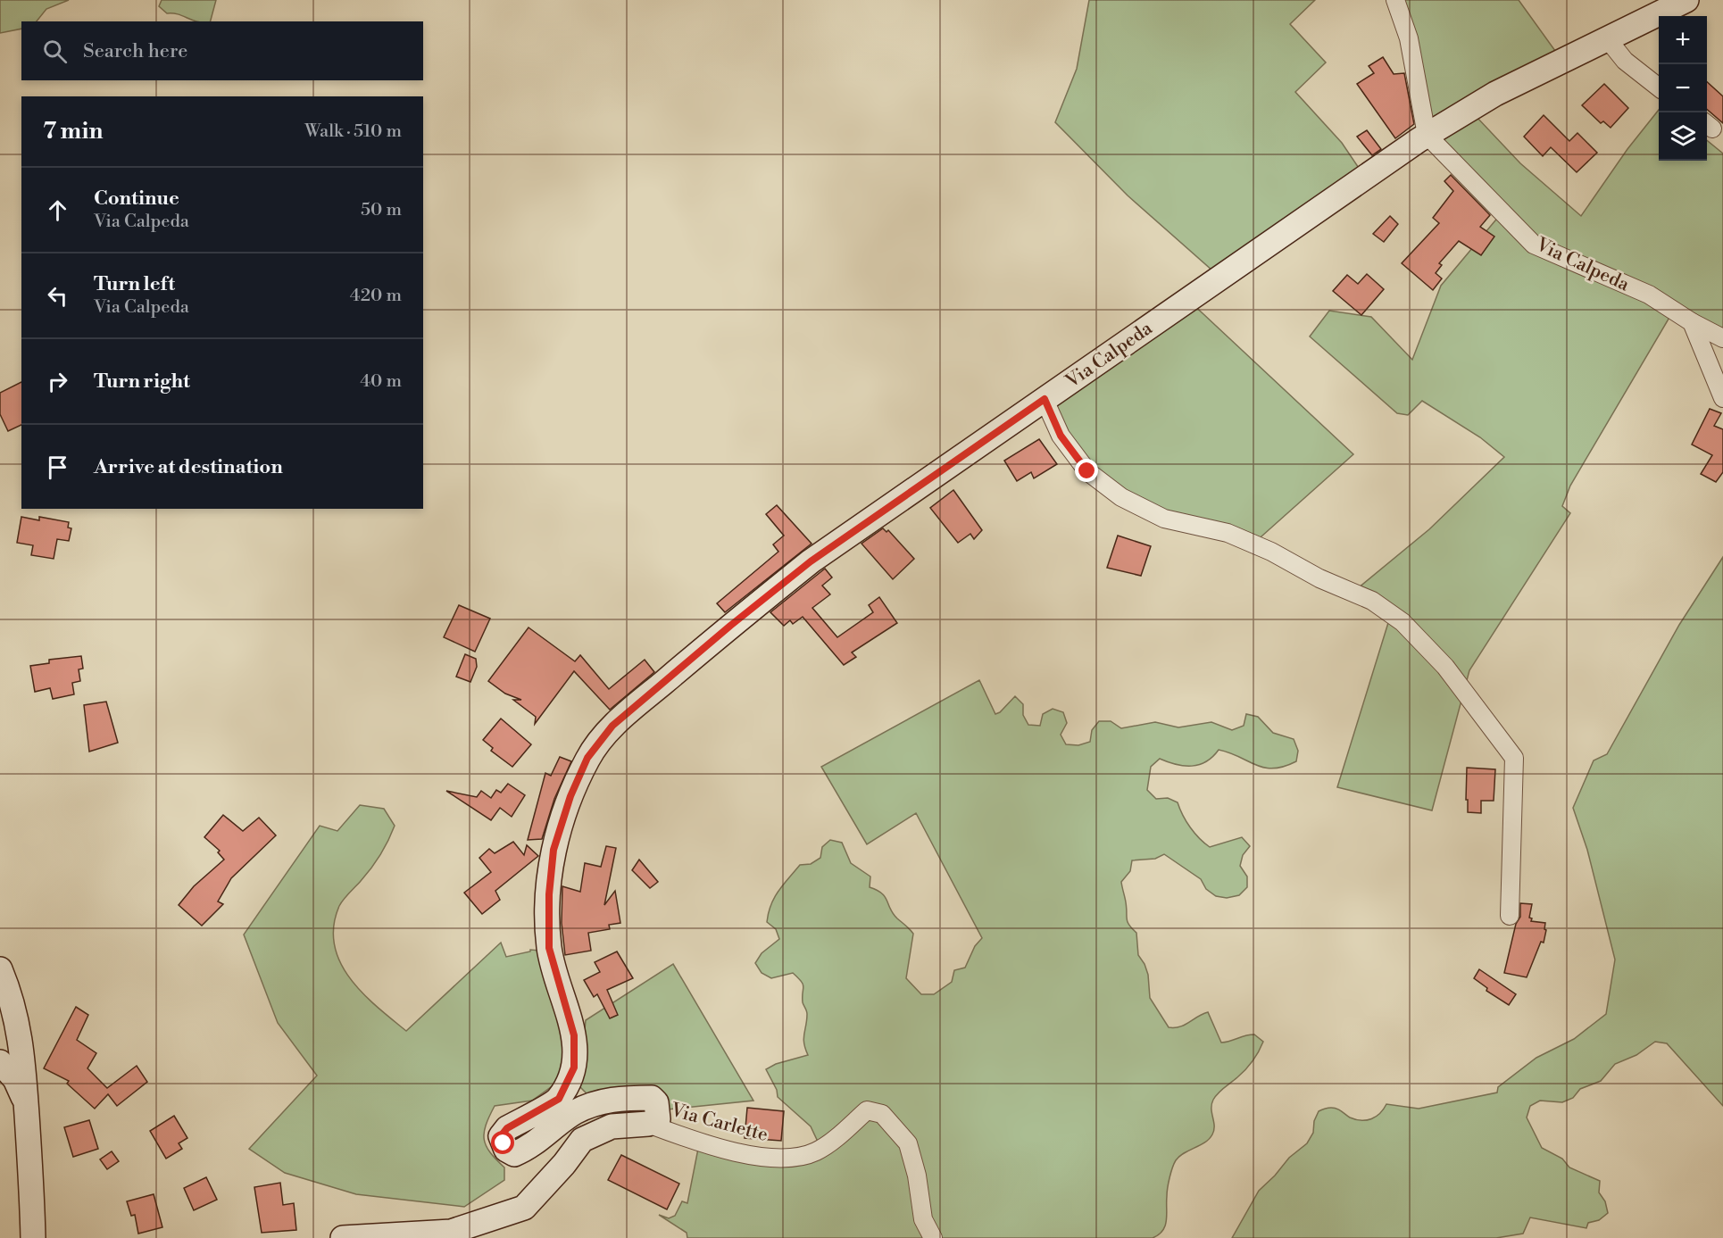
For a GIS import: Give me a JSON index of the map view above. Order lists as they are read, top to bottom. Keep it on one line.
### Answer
{"streets":{"street":["Via Calpeda","Via Carlette"]},"crossings":[["Via Calpeda","Via Carlette"]],"page":{"map_buttons":["+","−"],"search":"Search here","heading":["7 min","Walk · 510 m"],"list":[["Continue","Via Calpeda","50 m"],["Turn left","Via Calpeda","420 m"],["Turn right","40 m"],"Arrive at destination"]}}
